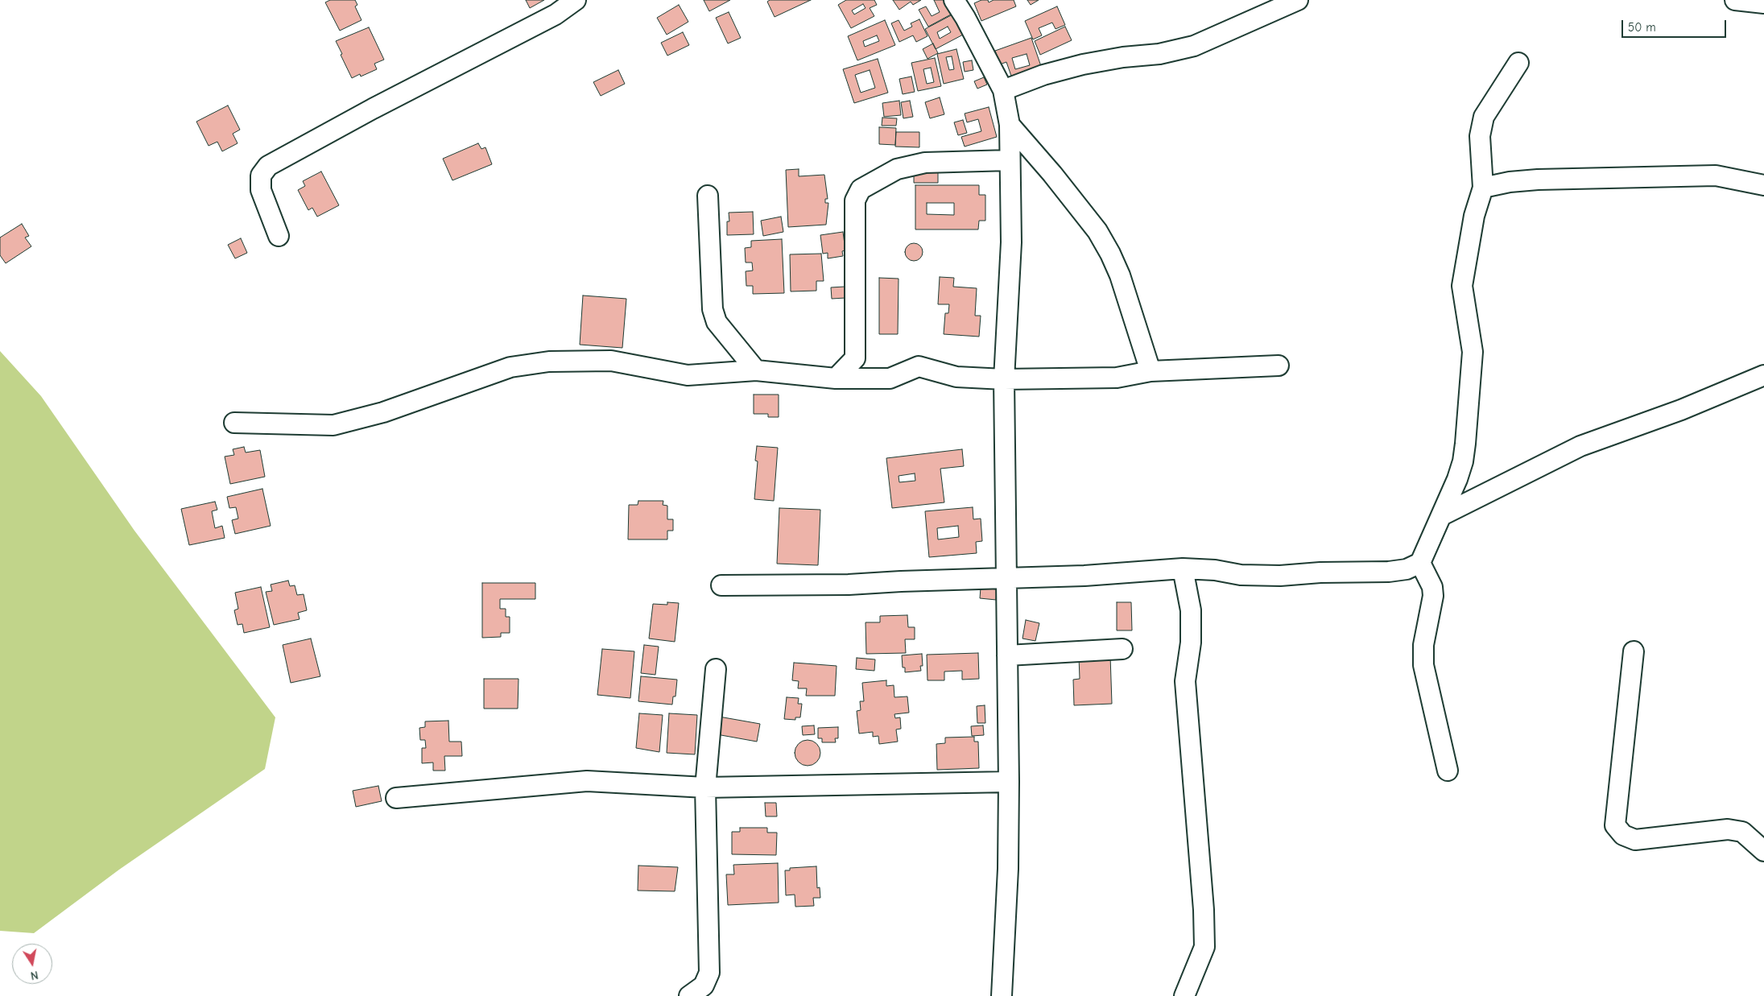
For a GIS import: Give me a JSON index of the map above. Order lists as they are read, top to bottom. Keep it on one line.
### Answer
{"scale_bar":"50 m","north":"bottom"}
